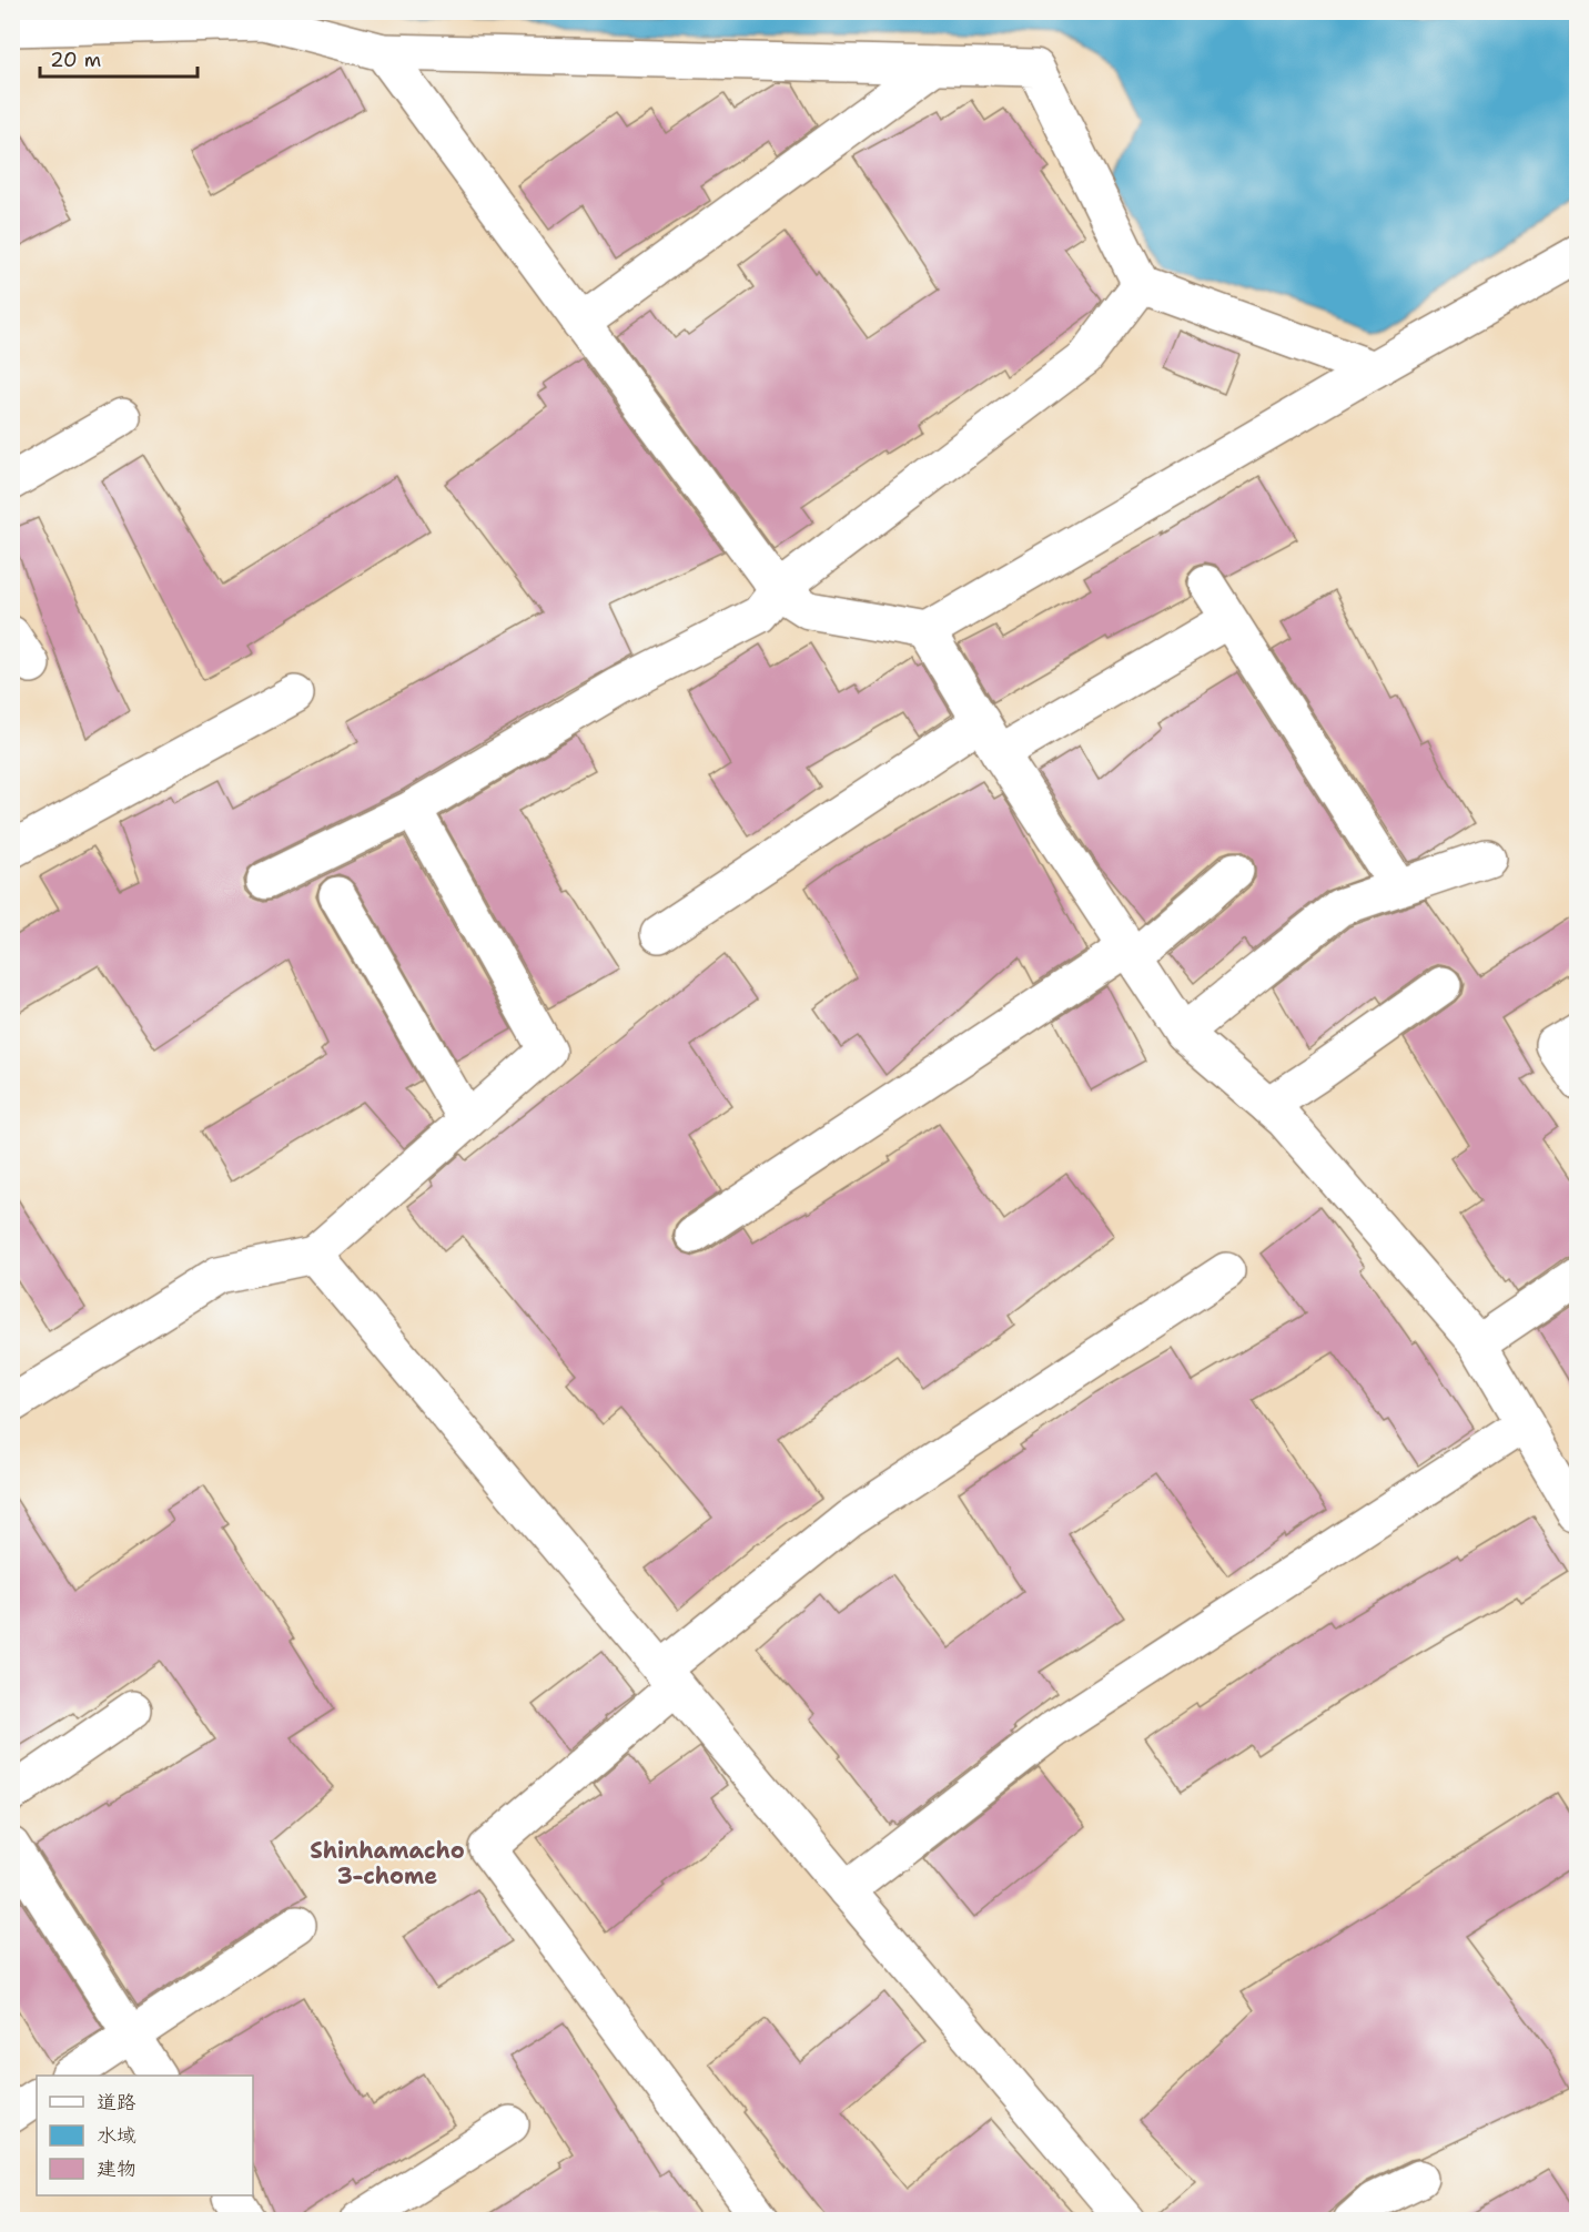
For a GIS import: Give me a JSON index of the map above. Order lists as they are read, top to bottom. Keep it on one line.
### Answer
{"districts":["Shinhamacho 3-chome"],"legend":["道路","水域","建物"],"scale_bar":"20 m"}
